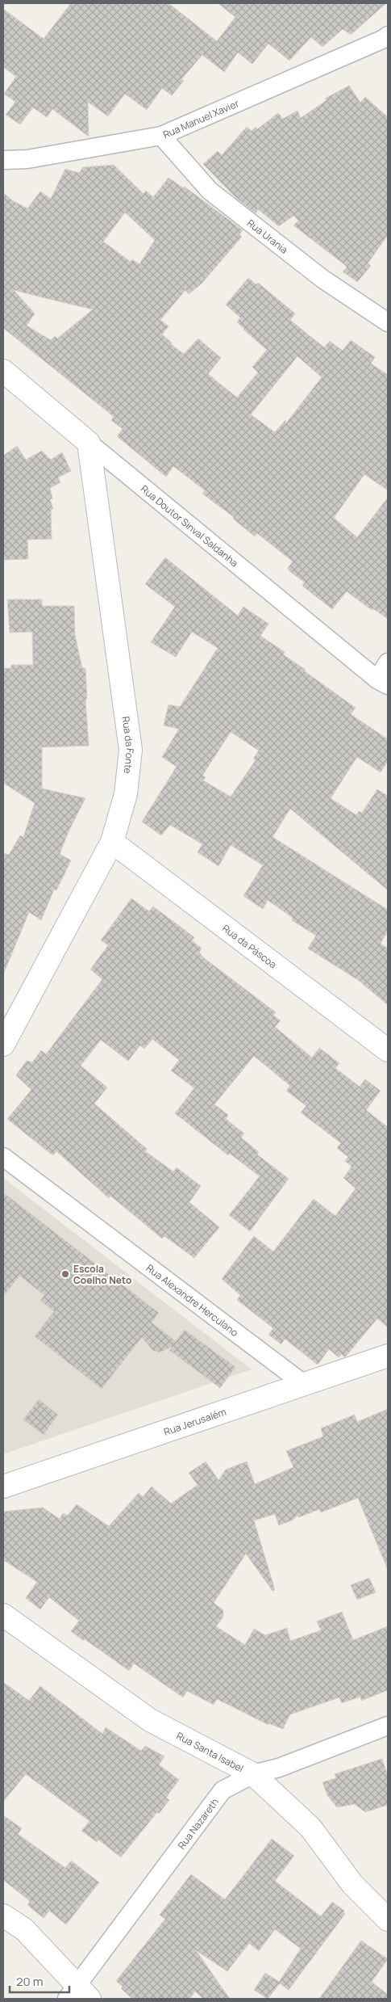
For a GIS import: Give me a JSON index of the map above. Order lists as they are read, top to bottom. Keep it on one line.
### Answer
{"streets":{"street":["Rua Manuel Xavier","Rua Urania","Rua Doutor Sinval Saldanha","Rua da Fonte","Rua da Páscoa","Rua Alexandre Herculano","Rua Jerusalém","Rua Santa Isabel","Rua Nazareth"]},"crossings":[["Rua Manuel Xavier","Rua Urania"],["Rua Doutor Sinval Saldanha","Rua da Fonte"],["Rua da Fonte","Rua da Páscoa"],["Rua Alexandre Herculano","Rua Jerusalém"],["Rua Santa Isabel","Rua Nazareth"]],"places":["Escola Coelho Neto"],"scale_bar":"20 m"}
